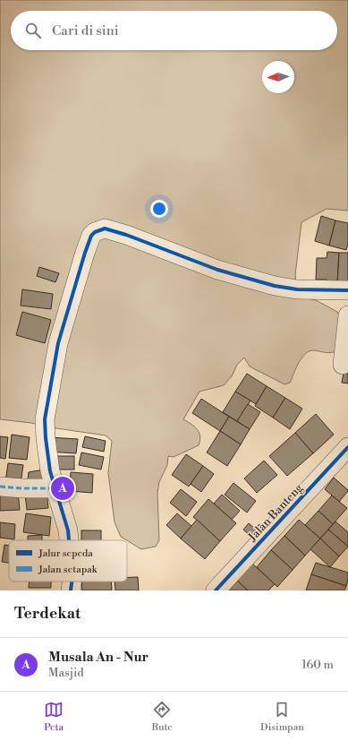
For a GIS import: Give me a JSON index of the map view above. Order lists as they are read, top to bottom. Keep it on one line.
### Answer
{"streets":{"street":["Jalan Banteng"]},"legend":["Jalur sepeda","Jalan setapak"],"north":"left","page":{"search":"Cari di sini","pins":"A","heading":"Terdekat","list":[{"mark":"A","name":"Musala An - Nur","note":"Masjid","value":"160 m"}],"nav":["Peta","Rute","Disimpan"]}}
